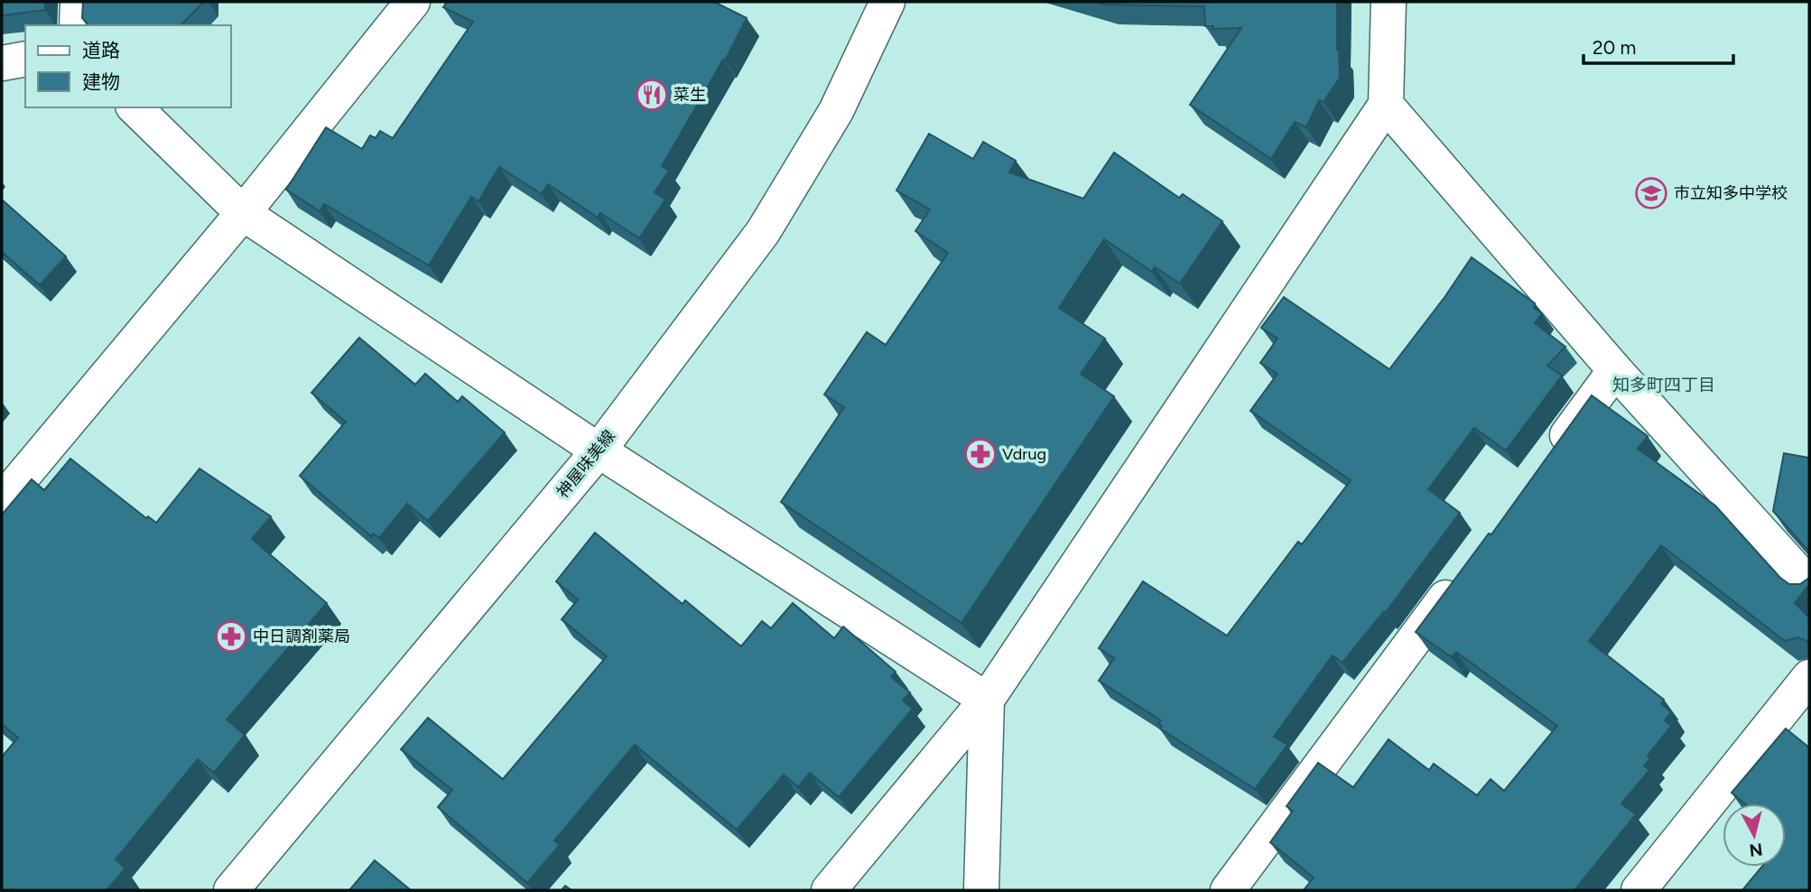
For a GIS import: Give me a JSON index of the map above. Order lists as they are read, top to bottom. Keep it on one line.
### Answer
{"streets":{"street":["神屋味美線"]},"districts":["知多町四丁目"],"places":{"restaurant":["菜生"],"school or university":["市立知多中学校"],"pharmacy":["Vdrug","中日調剤薬局"]},"legend":["道路","建物"],"scale_bar":"20 m","north":"bottom"}
